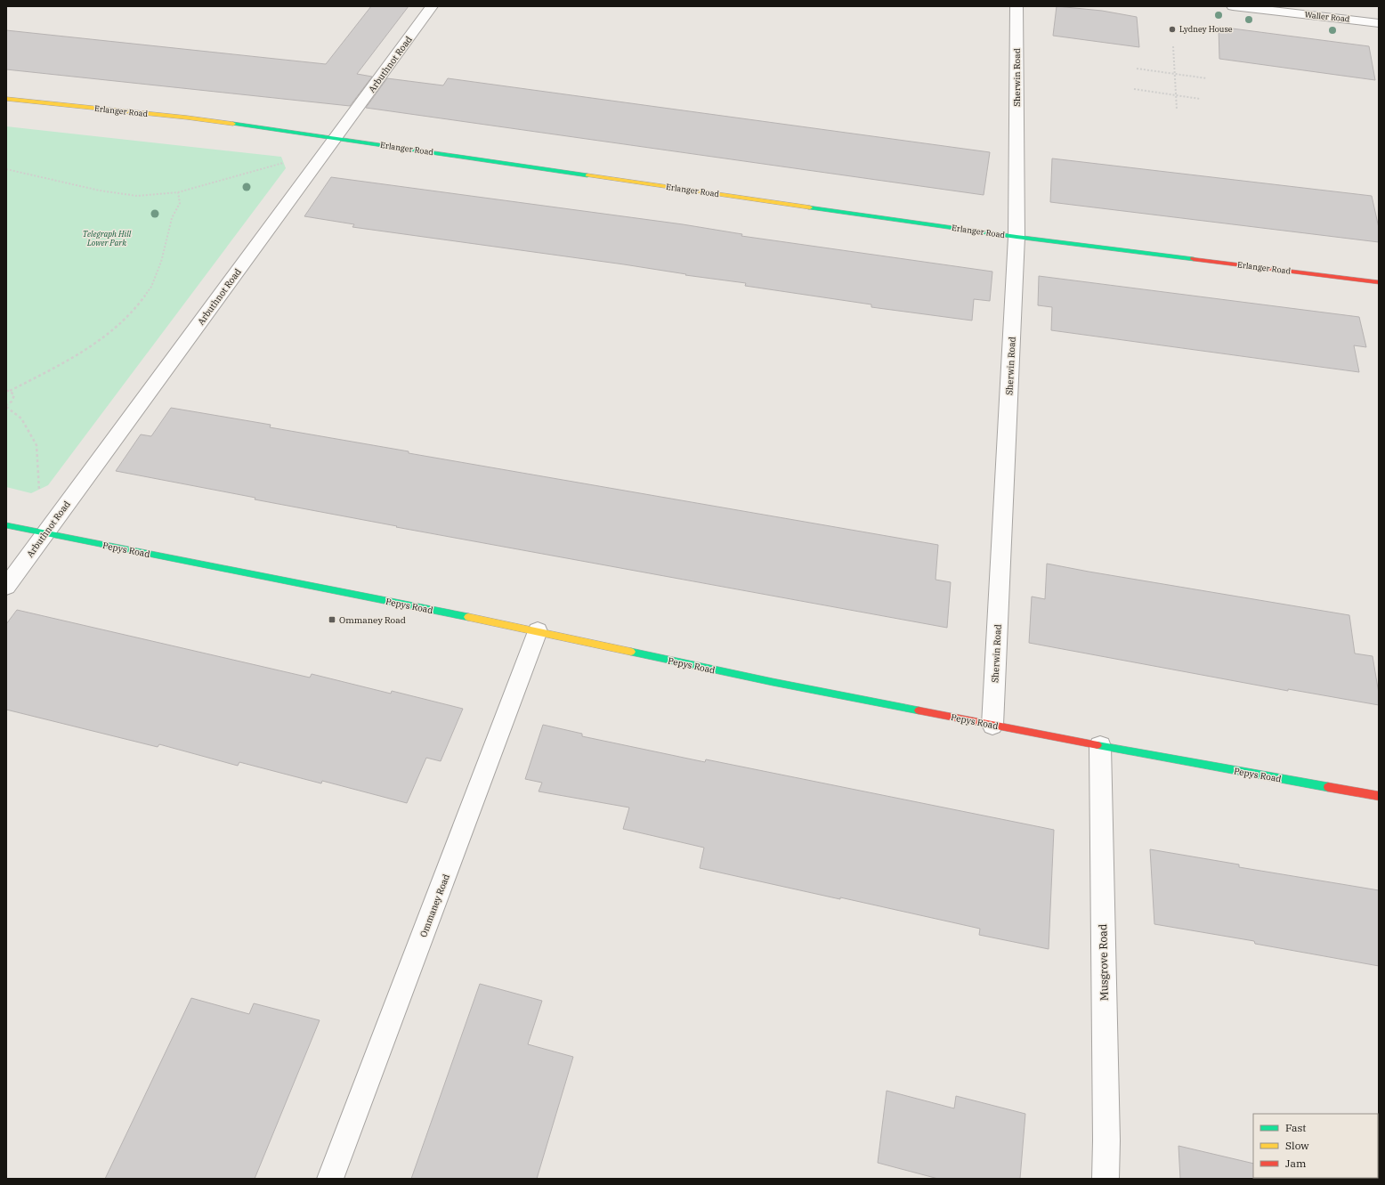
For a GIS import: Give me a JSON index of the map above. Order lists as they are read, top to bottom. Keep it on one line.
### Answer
{"streets":{"street":["Waller Road","Arbuthnot Road","Sherwin Road","Erlanger Road","Pepys Road","Ommaney Road","Musgrove Road"]},"crossings":[["Arbuthnot Road","Erlanger Road"],["Arbuthnot Road","Pepys Road"],["Sherwin Road","Erlanger Road"],["Sherwin Road","Pepys Road"],["Pepys Road","Ommaney Road"],["Pepys Road","Musgrove Road"]],"parks":["Telegraph Hill Lower Park"],"places":{"other":["Lydney House"],"transit":["Ommaney Road"]},"legend":["Fast","Slow","Jam"]}
